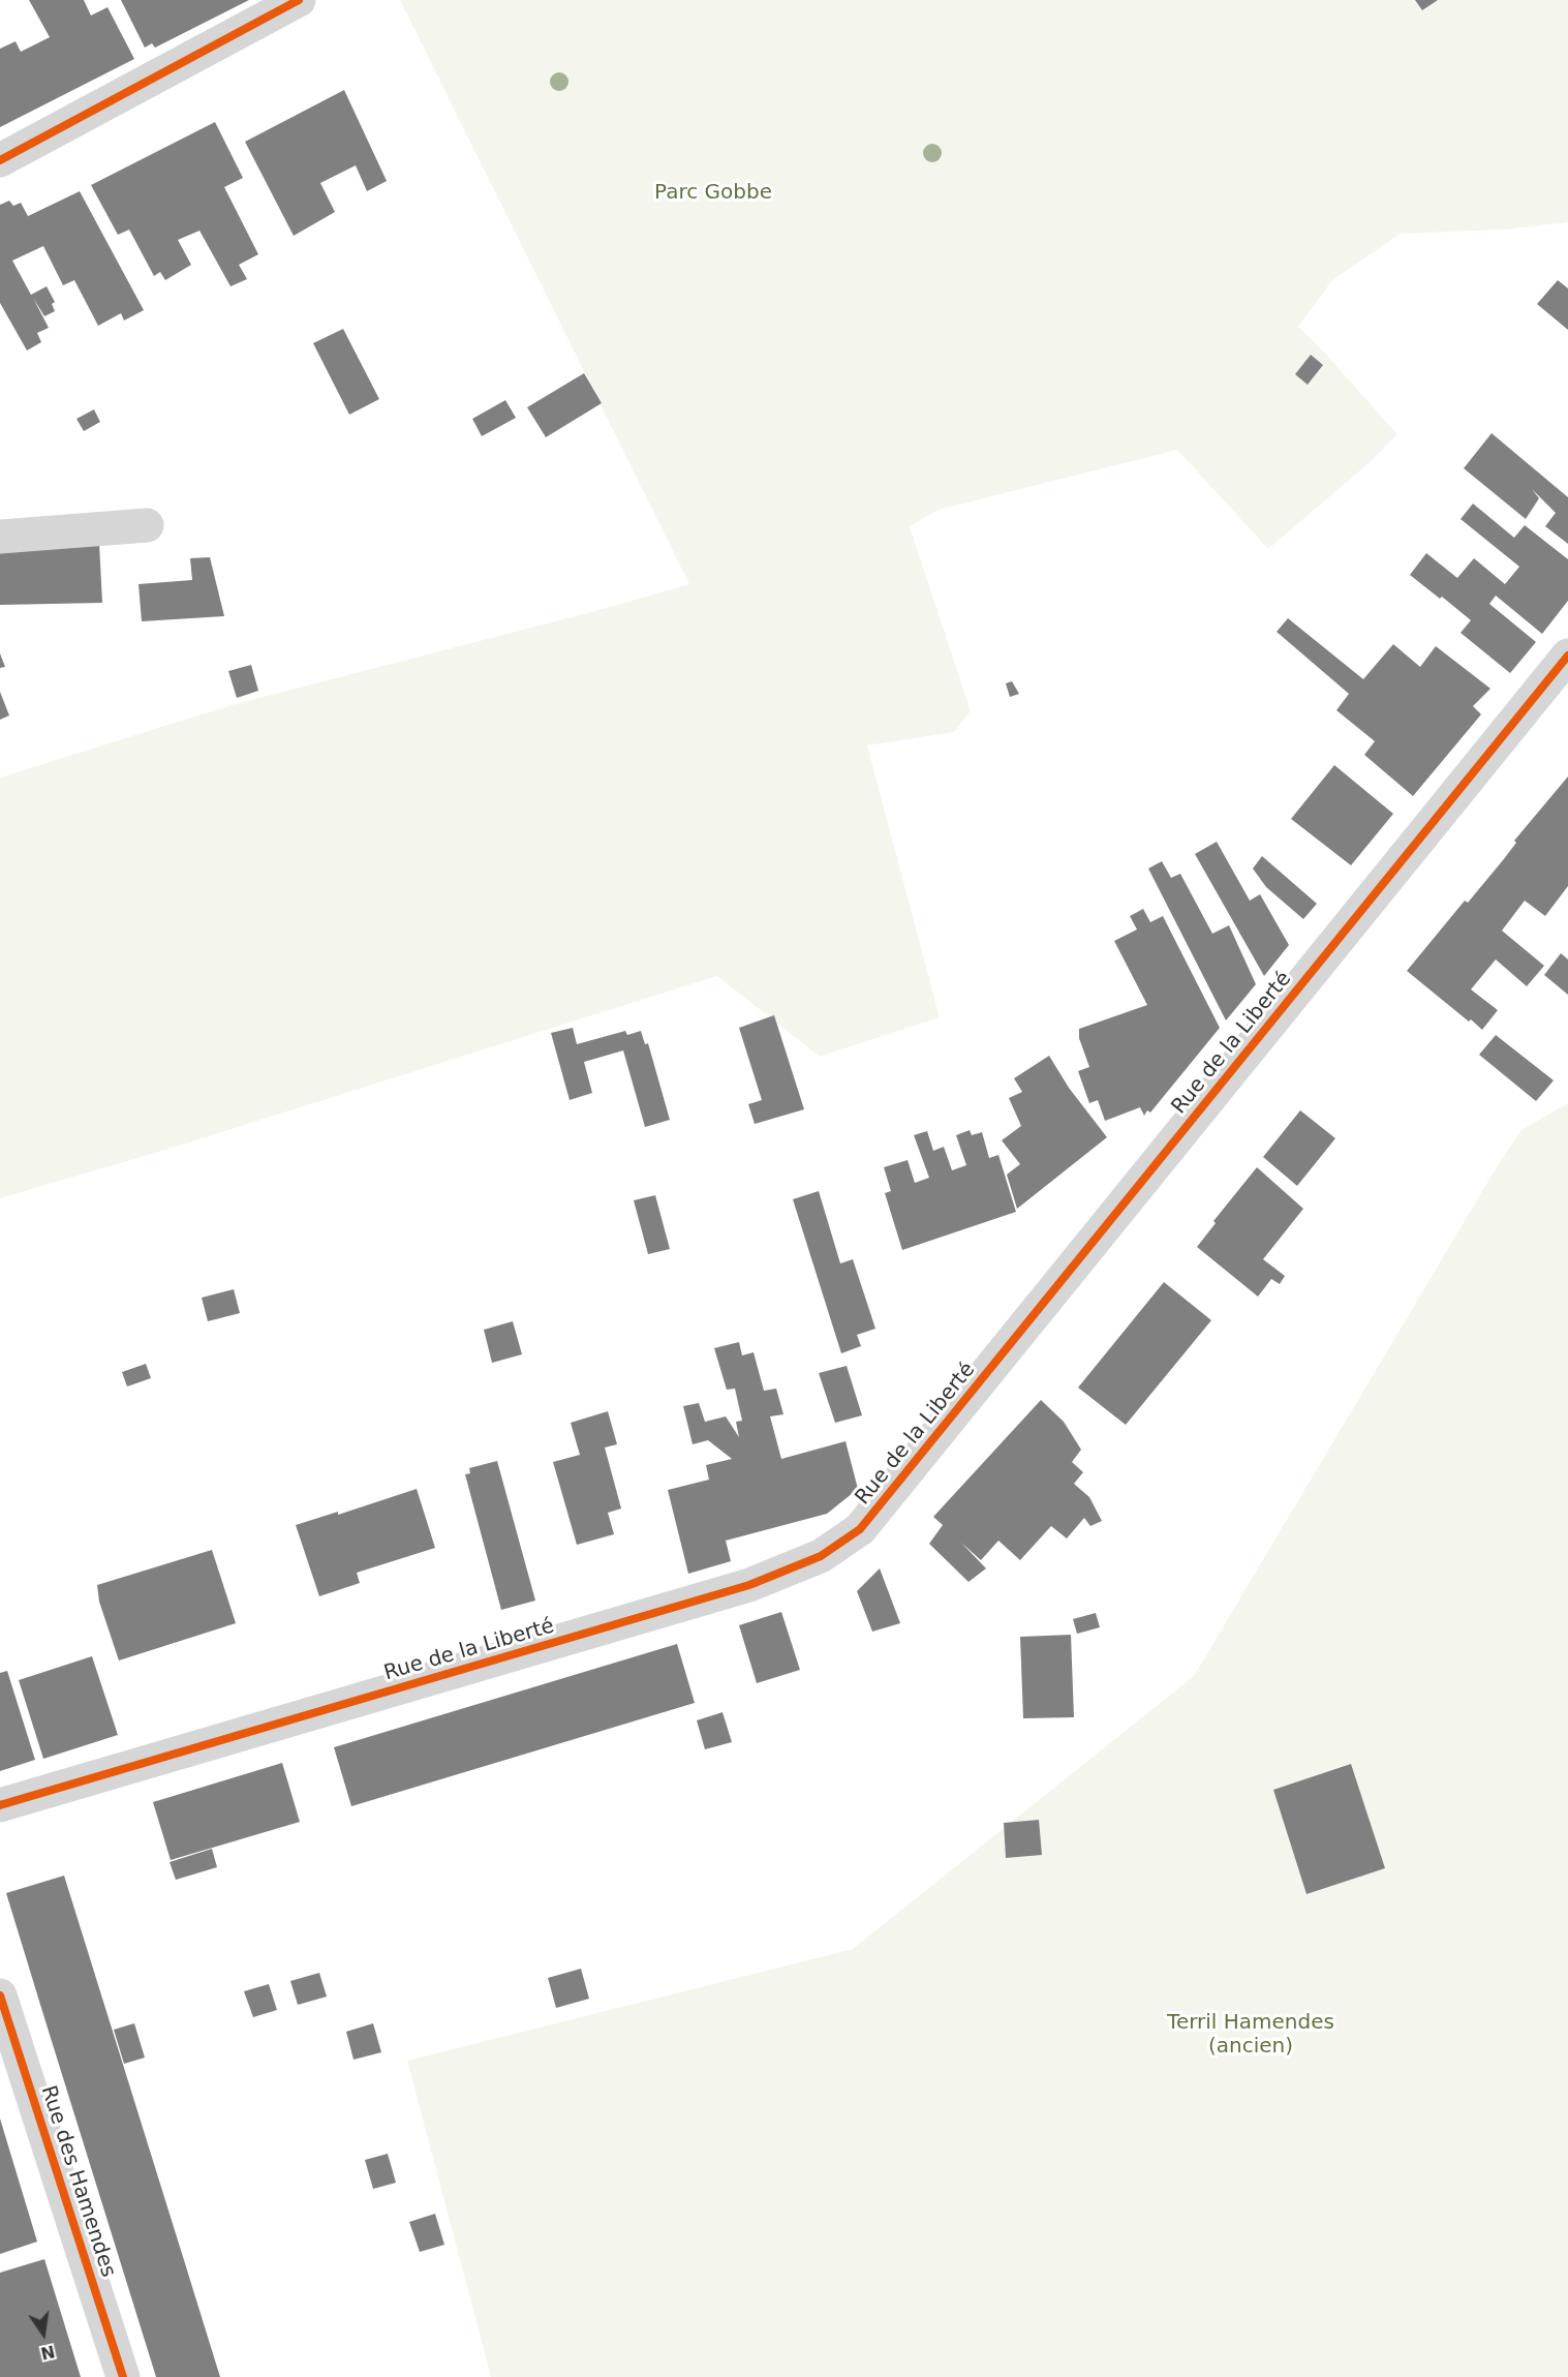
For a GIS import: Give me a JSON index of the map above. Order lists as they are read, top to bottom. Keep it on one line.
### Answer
{"streets":{"street":["Rue de la Liberté","Rue des Hamendes"]},"parks":["Parc Gobbe","Terril Hamendes (ancien)"],"north":"bottom"}
